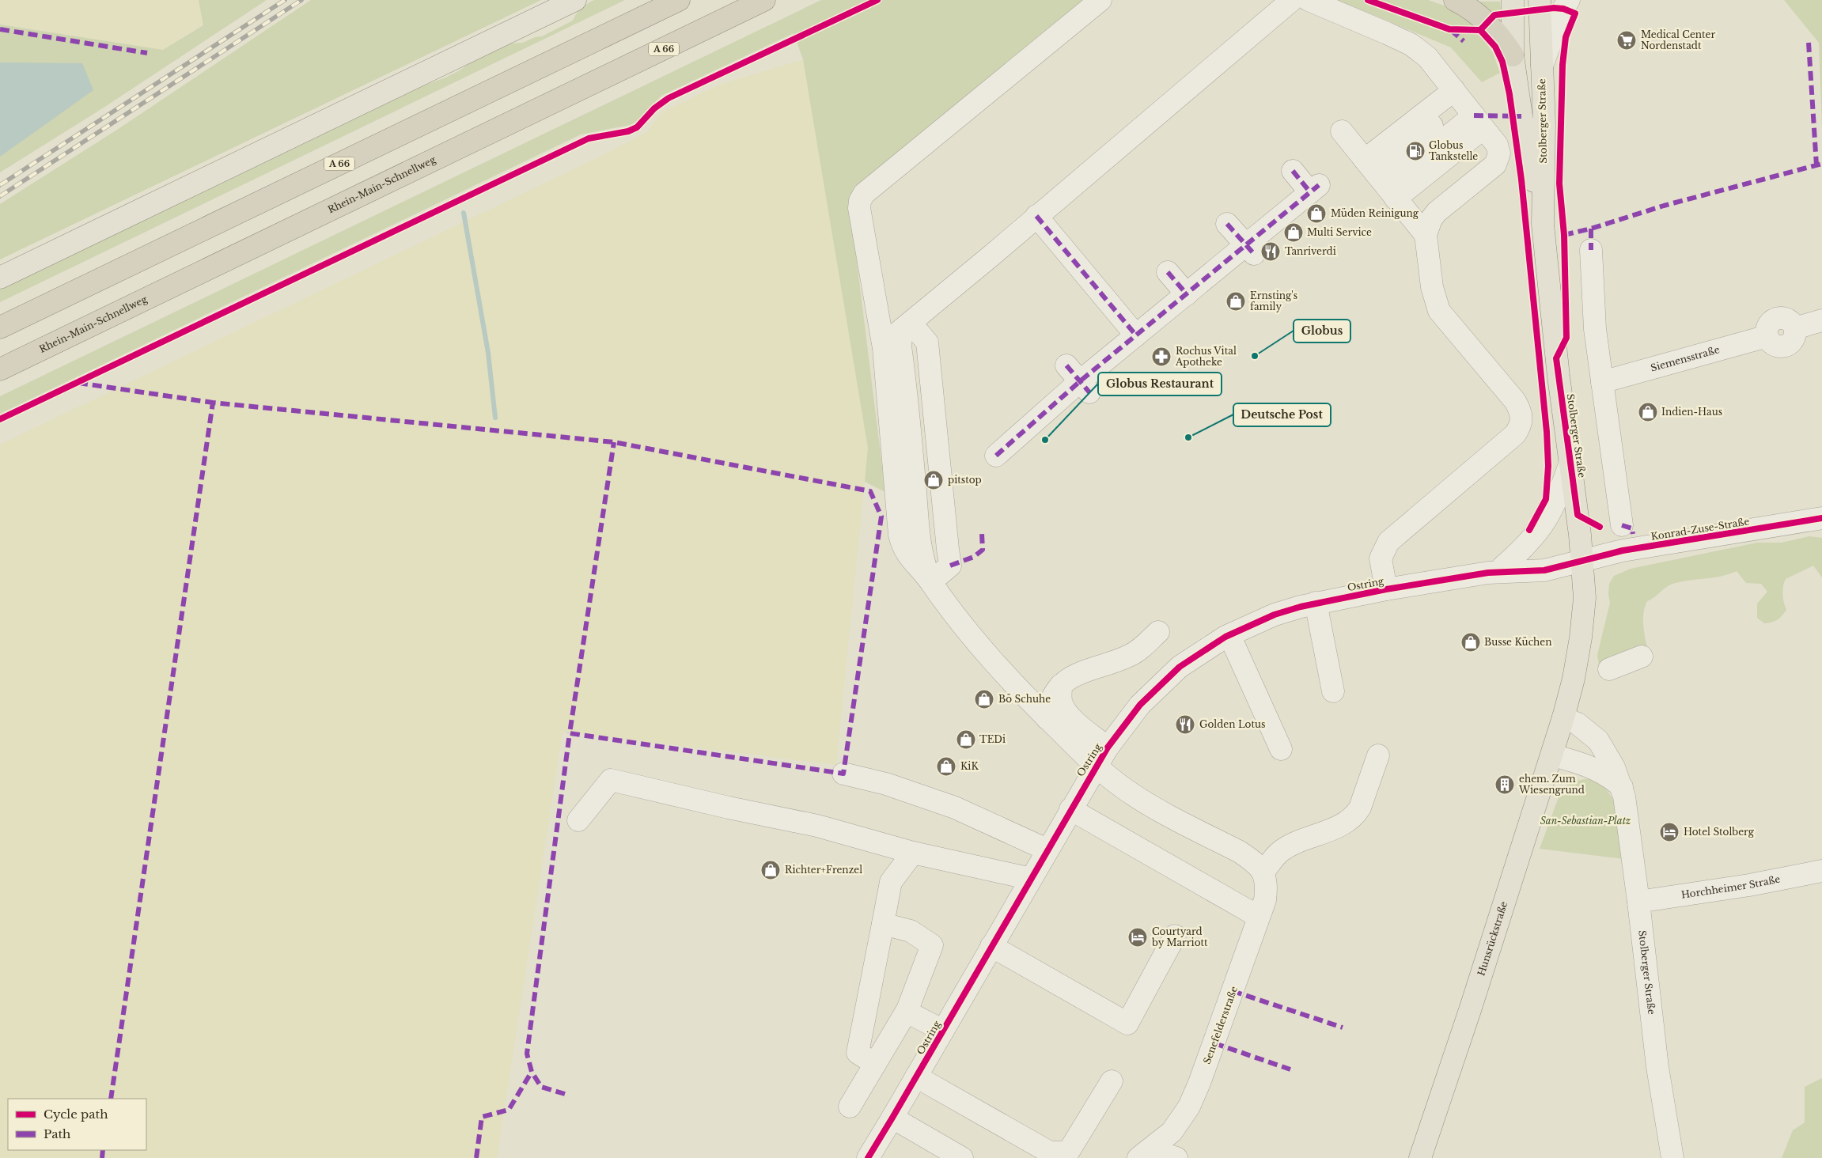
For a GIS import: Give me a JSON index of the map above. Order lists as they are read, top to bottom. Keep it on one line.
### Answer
{"streets":{"highway":["A 66","Rhein-Main-Schnellweg"],"main road":["Stolberger Straße","Hunsrückstraße"],"street":["Siemensstraße","Konrad-Zuse-Straße","Ostring","Horchheimer Straße","Senefelderstraße"]},"crossings":[["Stolberger Straße","Konrad-Zuse-Straße"],["Stolberger Straße","Ostring"],["Stolberger Straße","Horchheimer Straße"],["Stolberger Straße","Hunsrückstraße"],["Konrad-Zuse-Straße","Ostring"]],"parks":["San-Sebastian-Platz"],"places":{"supermarket":["Medical Center Nordenstadt"],"fuel station":["Globus Tankstelle"],"shop":["Müden Reinigung","Multi Service","Ernsting's family","Indien-Haus","pitstop","Busse Küchen","Bö Schuhe","TEDi","KiK","Richter+Frenzel"],"restaurant":["Tanriverdi","Golden Lotus"],"other":["Globus","Deutsche Post","Globus Restaurant"],"pharmacy":["Rochus Vital Apotheke"],"building":["ehem. Zum Wiesengrund"],"hotel":["Hotel Stolberg","Courtyard by Marriott"]},"legend":["Cycle path","Path"]}
